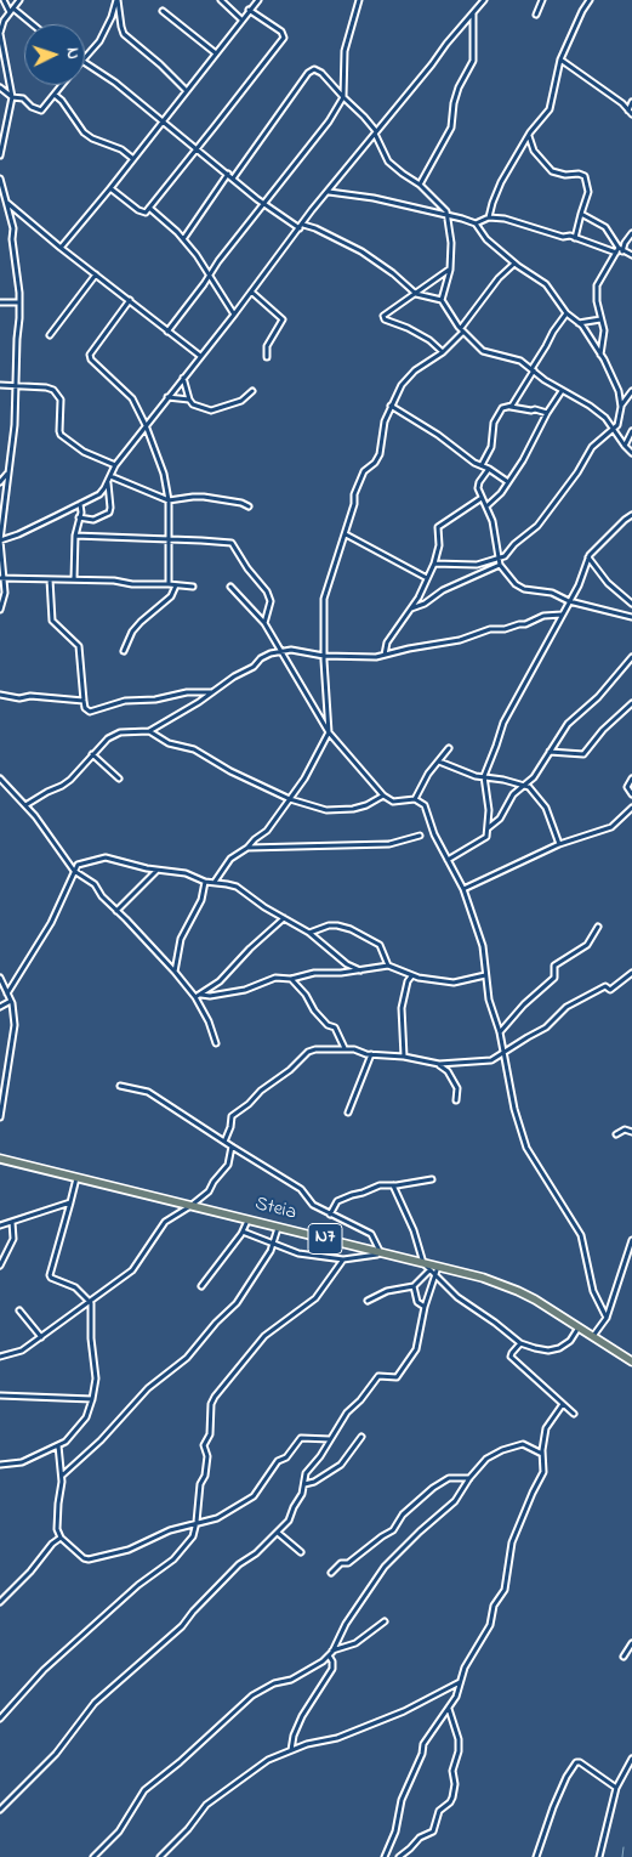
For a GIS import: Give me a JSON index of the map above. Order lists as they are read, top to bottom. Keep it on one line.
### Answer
{"streets":{"main road":["Steia","N7"]},"north":"right"}
